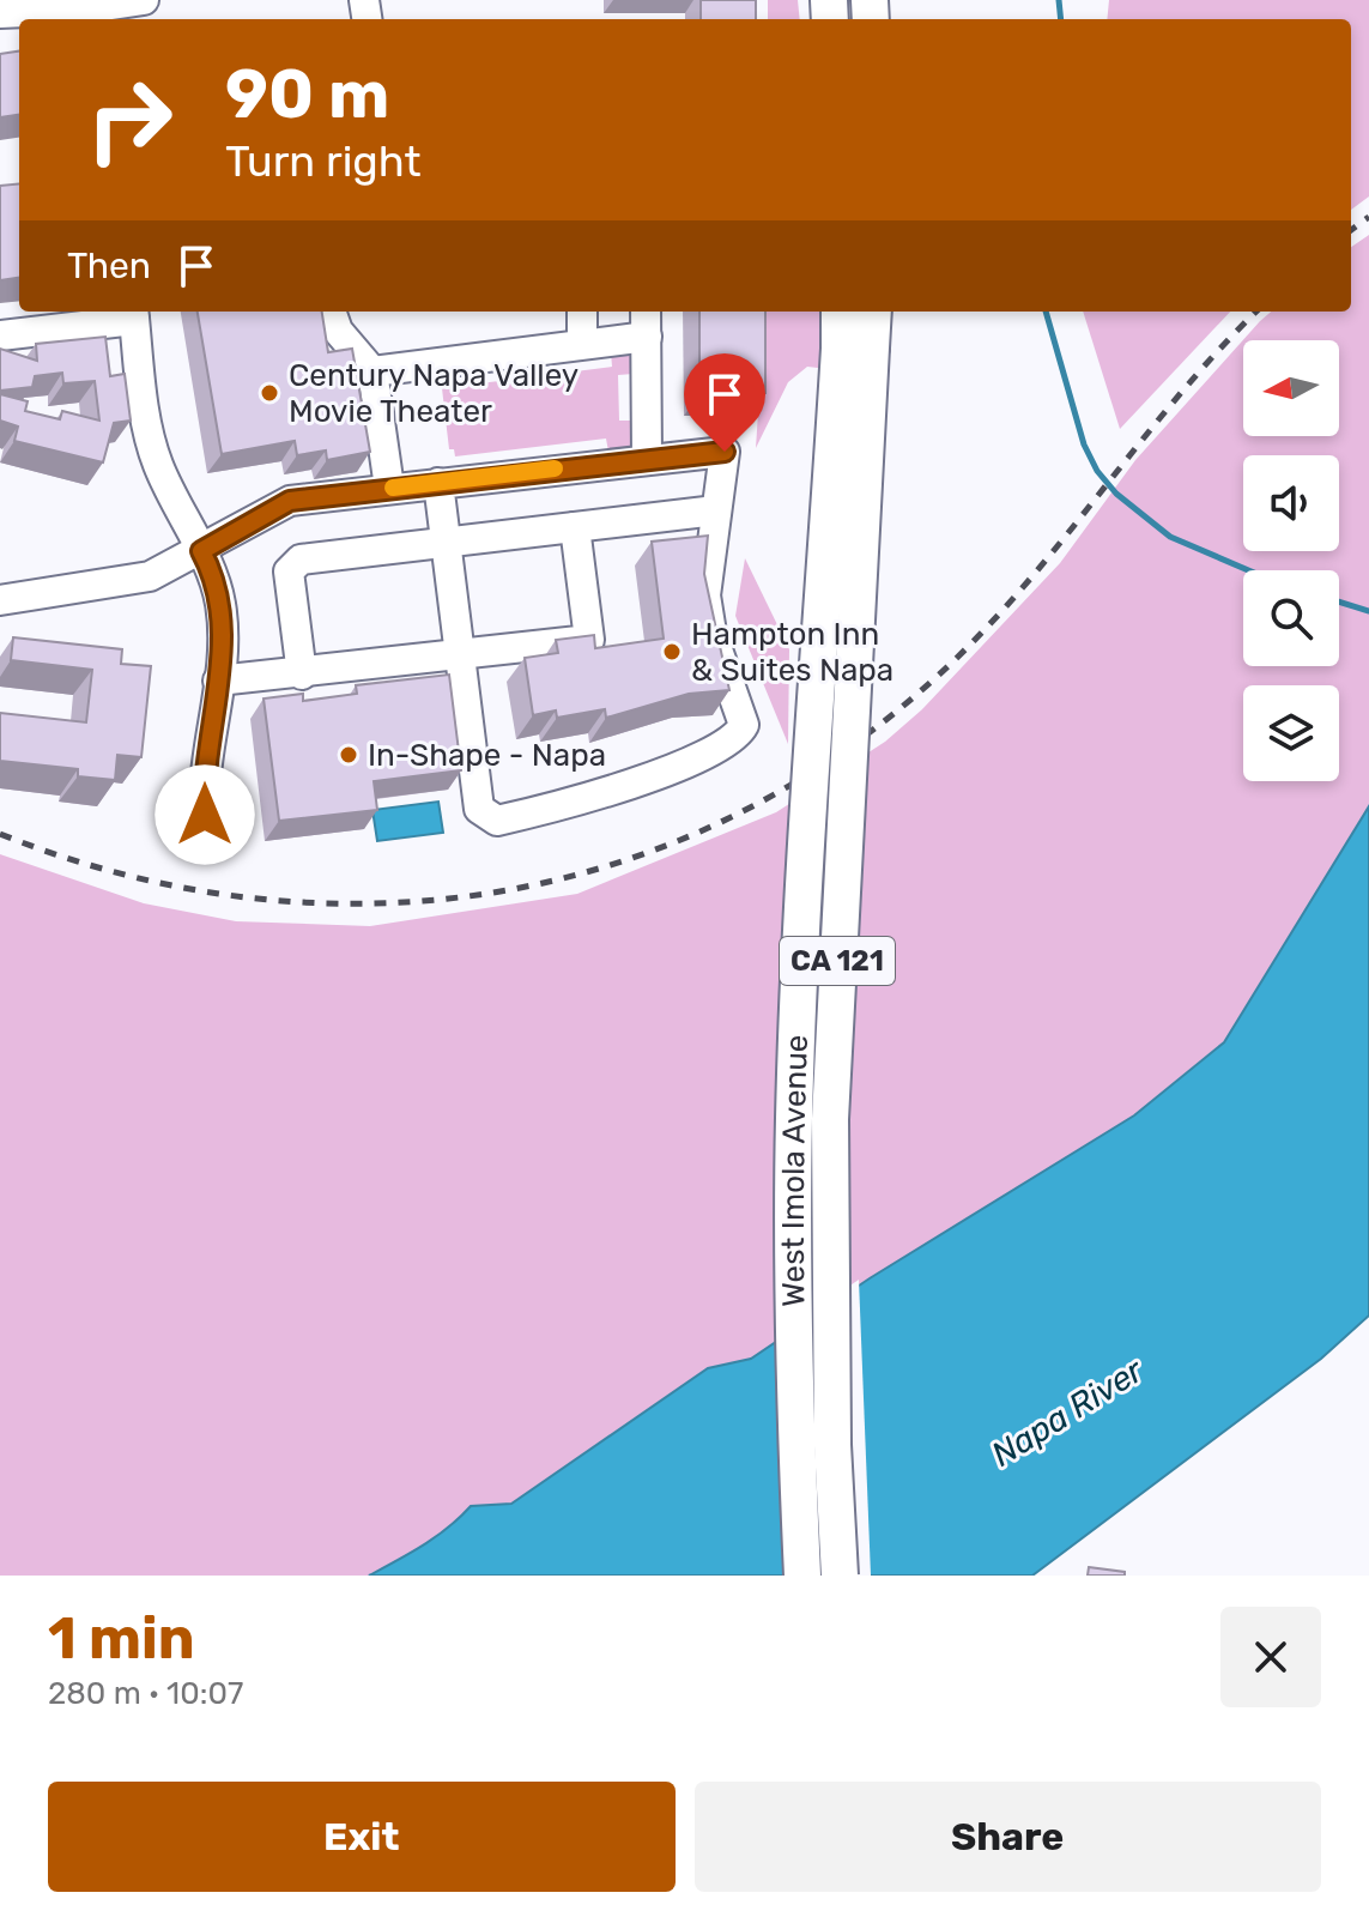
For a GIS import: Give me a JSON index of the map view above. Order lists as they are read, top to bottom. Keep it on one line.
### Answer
{"streets":{"main road":["CA 121","West Imola Avenue"]},"water":["Napa River"],"places":["Century Napa Valley Movie Theater","Hampton Inn & Suites Napa","In-Shape - Napa"],"north":"left","page":{"turn":["90 m","Turn right"],"then":"Then","heading":["1 min","280 m · 10:07"],"buttons":["Exit","Share"]}}
